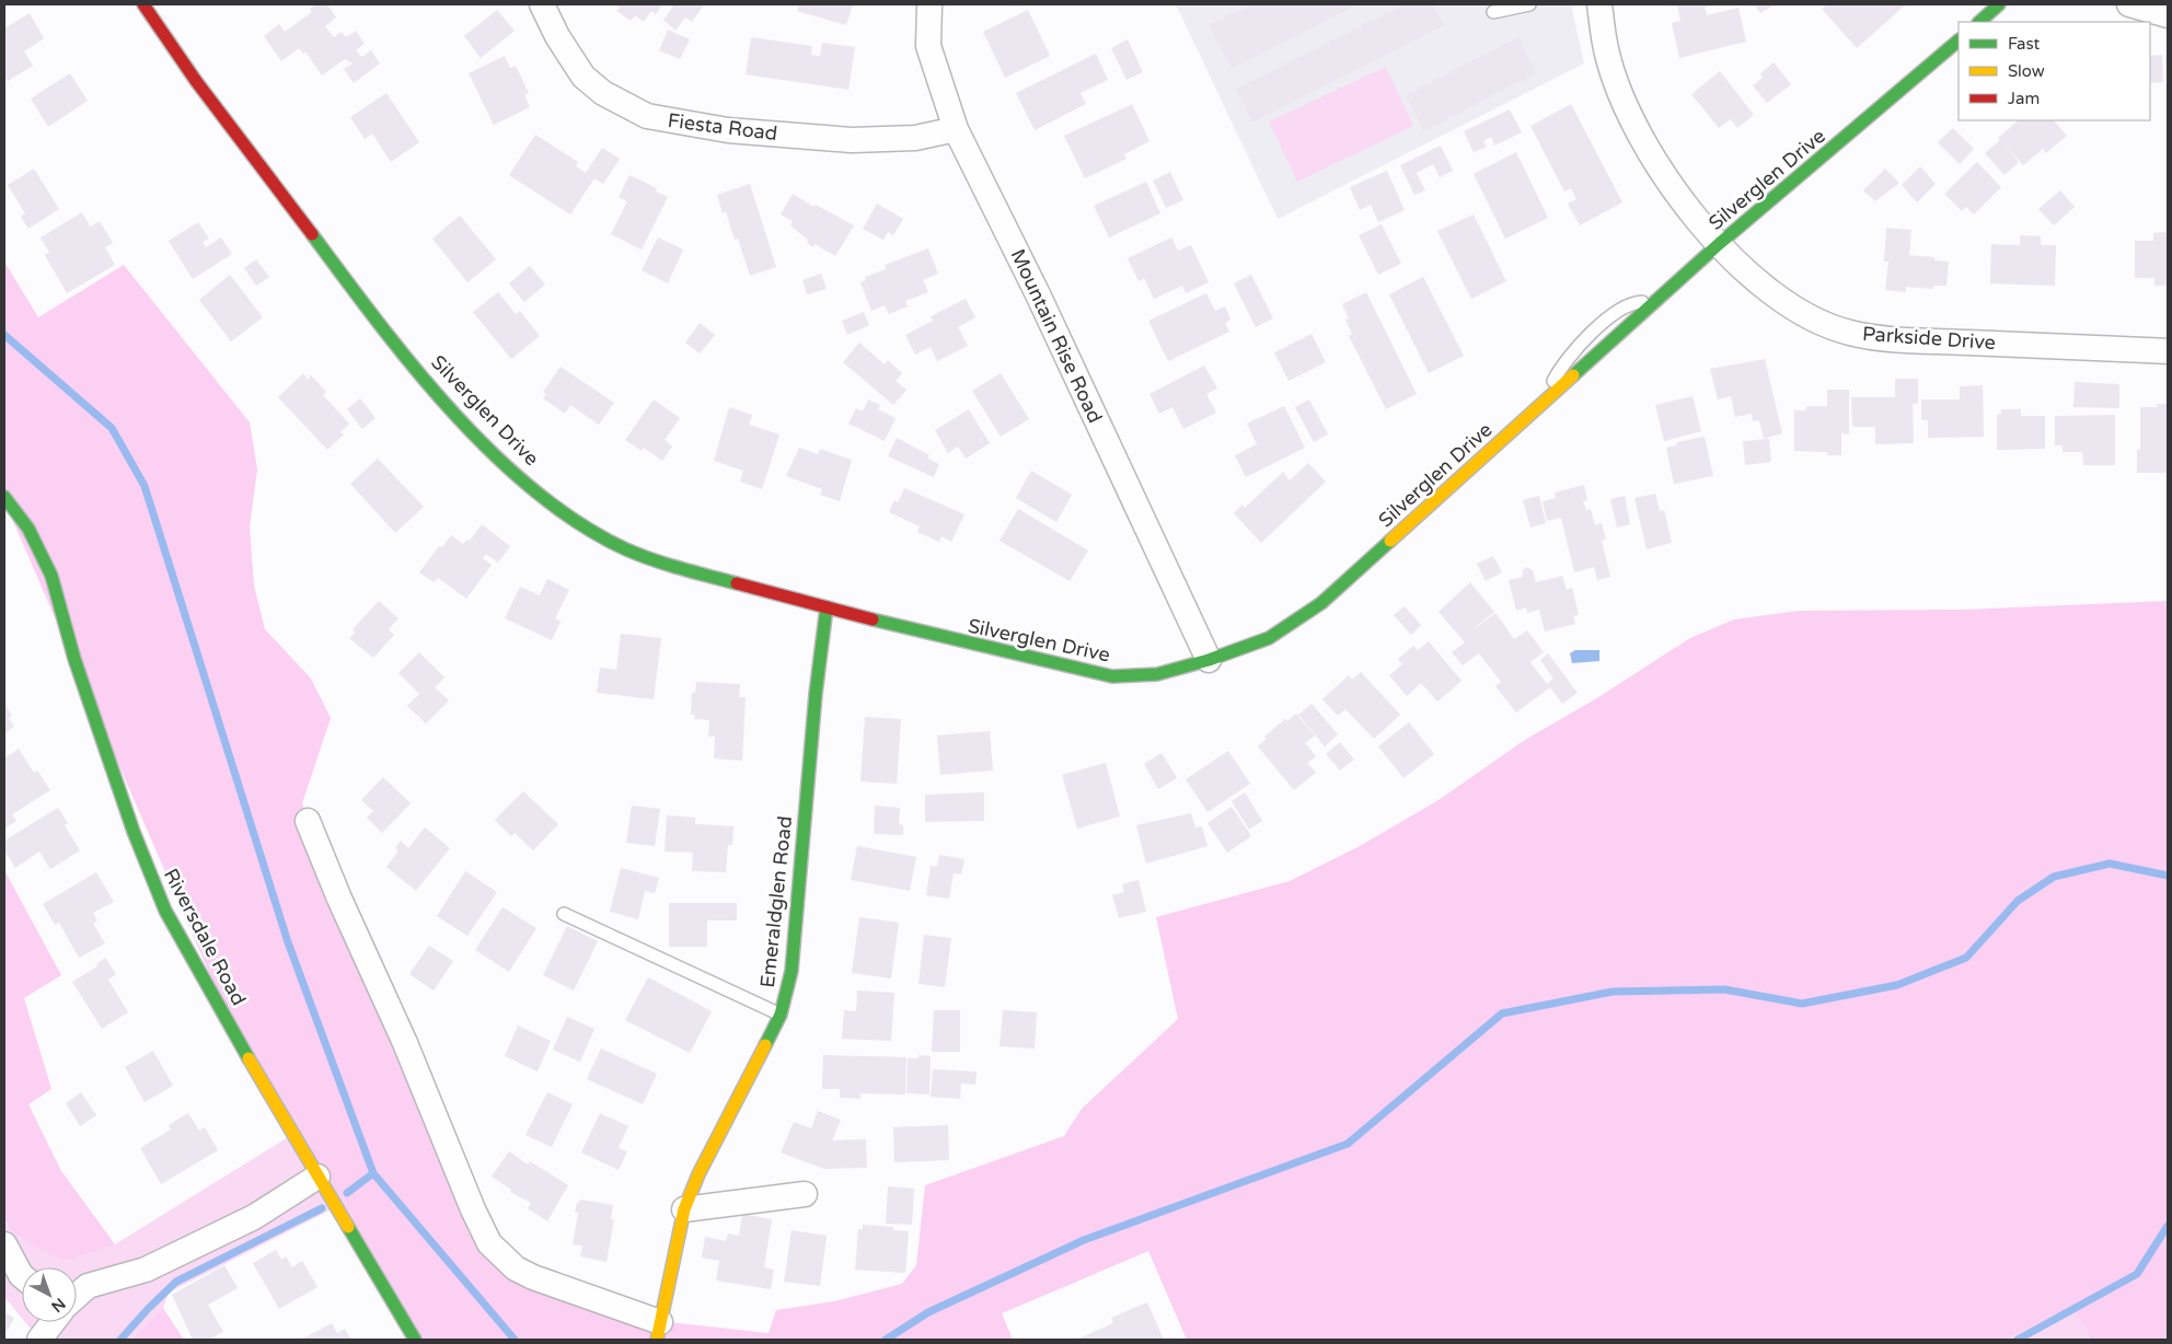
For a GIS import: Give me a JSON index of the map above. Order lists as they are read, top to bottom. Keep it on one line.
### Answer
{"streets":{"street":["Fiesta Road","Silverglen Drive","Mountain Rise Road","Parkside Drive","Emeraldglen Road","Riversdale Road"]},"crossings":[["Fiesta Road","Mountain Rise Road"],["Silverglen Drive","Mountain Rise Road"],["Silverglen Drive","Parkside Drive"],["Silverglen Drive","Emeraldglen Road"]],"legend":["Fast","Slow","Jam"],"north":"bottom right"}
